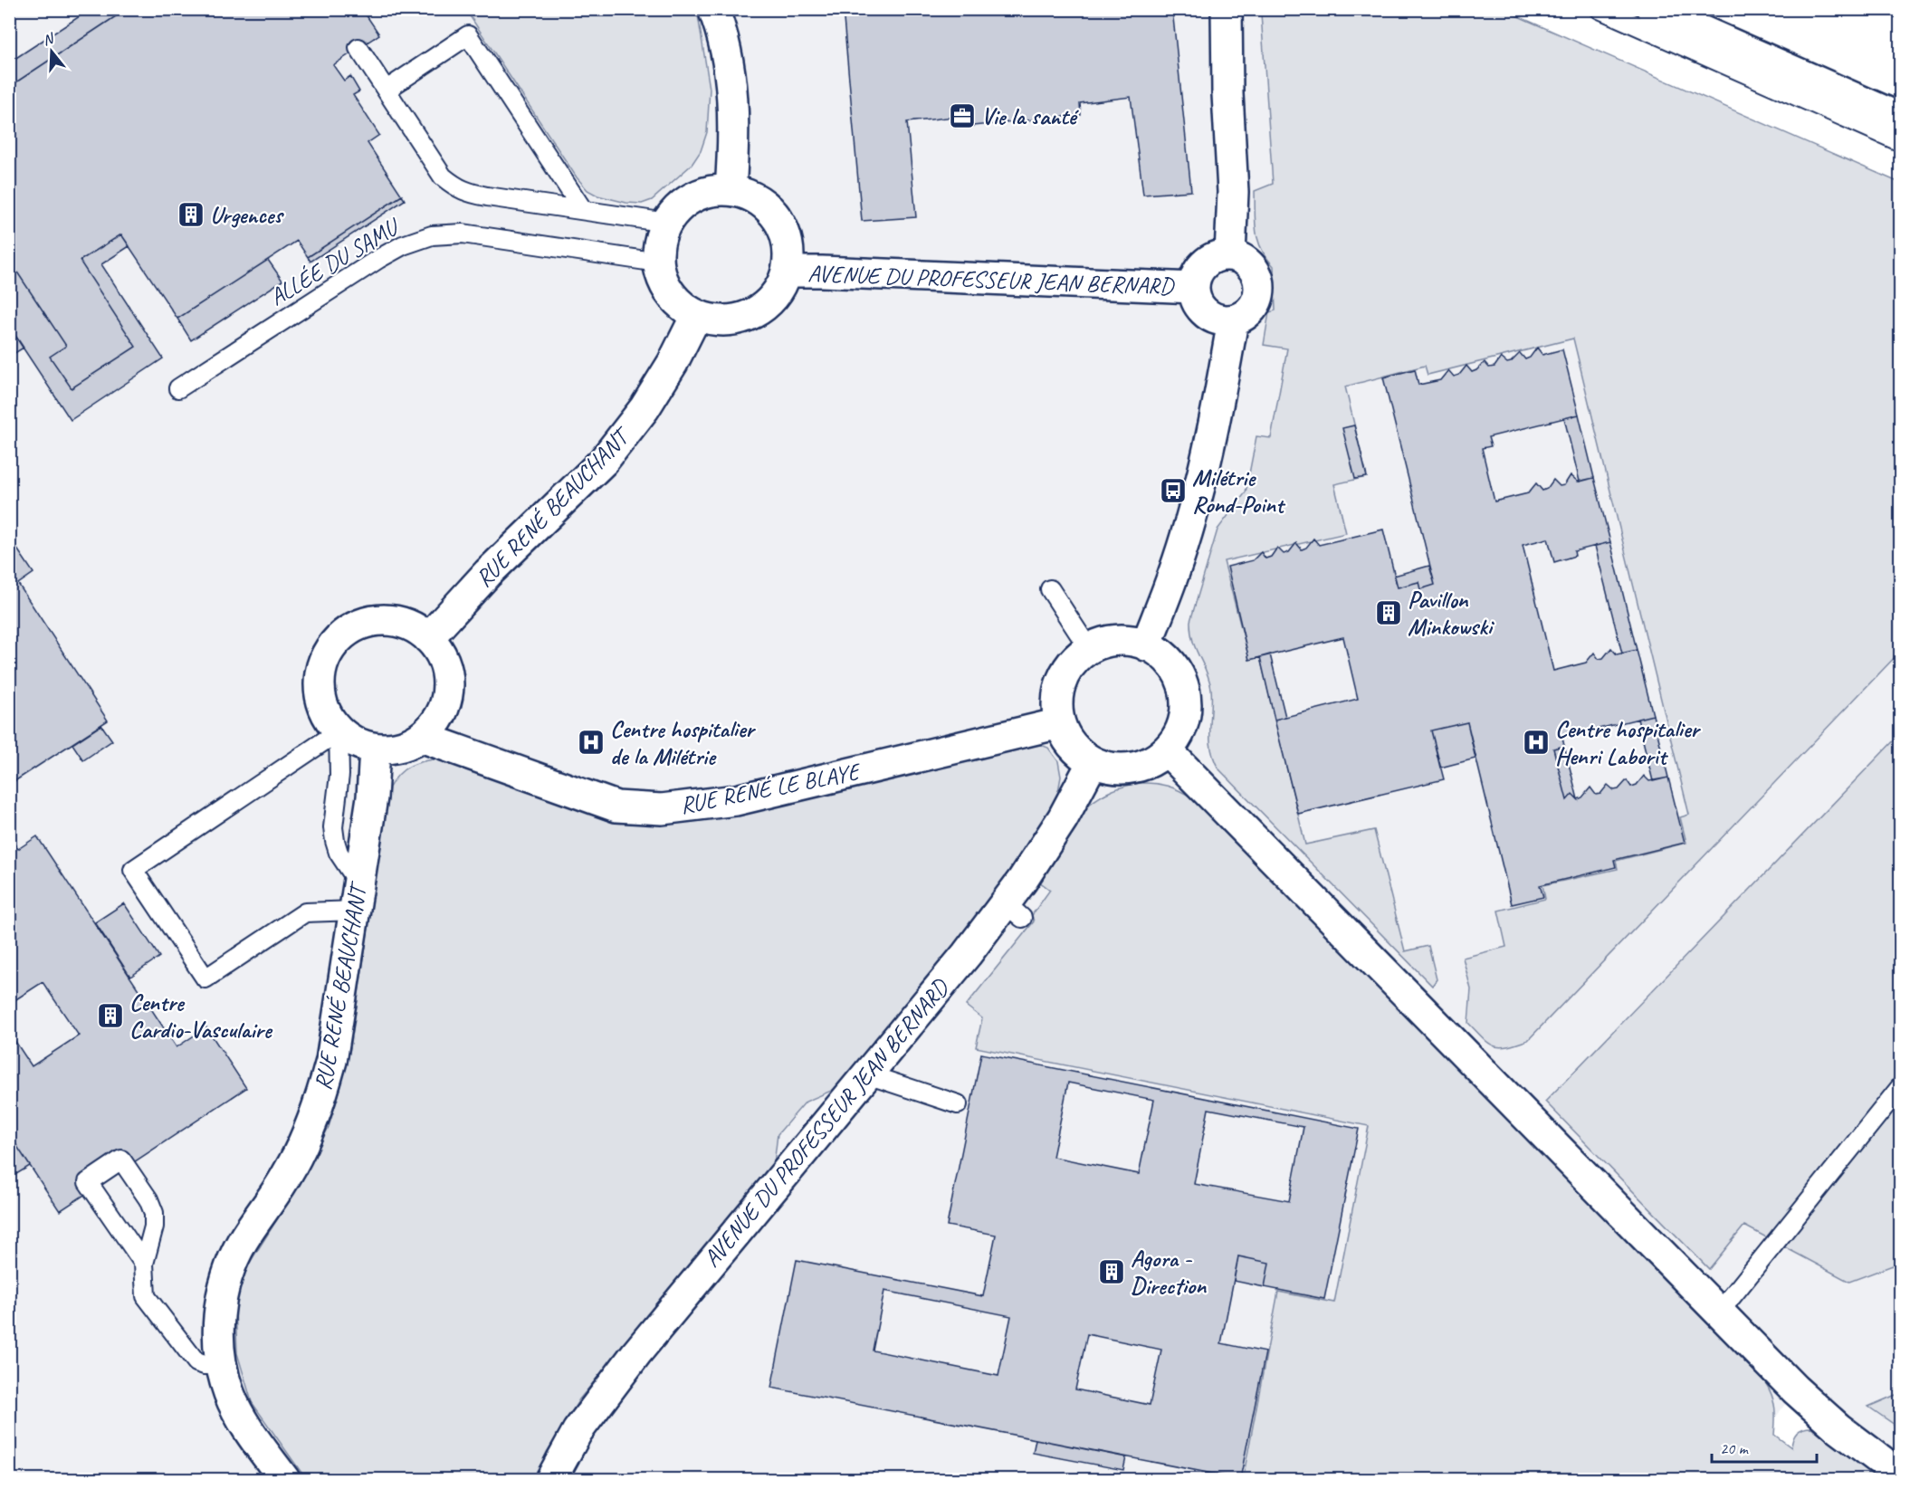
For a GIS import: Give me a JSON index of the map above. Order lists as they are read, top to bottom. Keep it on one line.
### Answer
{"streets":{"street":["AVENUE DU PROFESSEUR JEAN BERNARD","RUE RENÉ BEAUCHANT","RUE RENÉ LE BLAYE"],"lane":["ALLÉE DU SAMU"]},"crossings":[["ALLÉE DU SAMU","AVENUE DU PROFESSEUR JEAN BERNARD"],["ALLÉE DU SAMU","RUE RENÉ BEAUCHANT"],["AVENUE DU PROFESSEUR JEAN BERNARD","RUE RENÉ BEAUCHANT"],["AVENUE DU PROFESSEUR JEAN BERNARD","RUE RENÉ LE BLAYE"],["RUE RENÉ BEAUCHANT","RUE RENÉ LE BLAYE"]],"places":{"office":["Vie la santé"],"building":["Urgences","Pavillon Minkowski","Centre Cardio-Vasculaire","Agora - Direction"],"bus stop":["Milétrie Rond-Point"],"hospital":["Centre hospitalier de la Milétrie","Centre hospitalier Henri Laborit"]},"scale_bar":"20 m","north":"top"}
